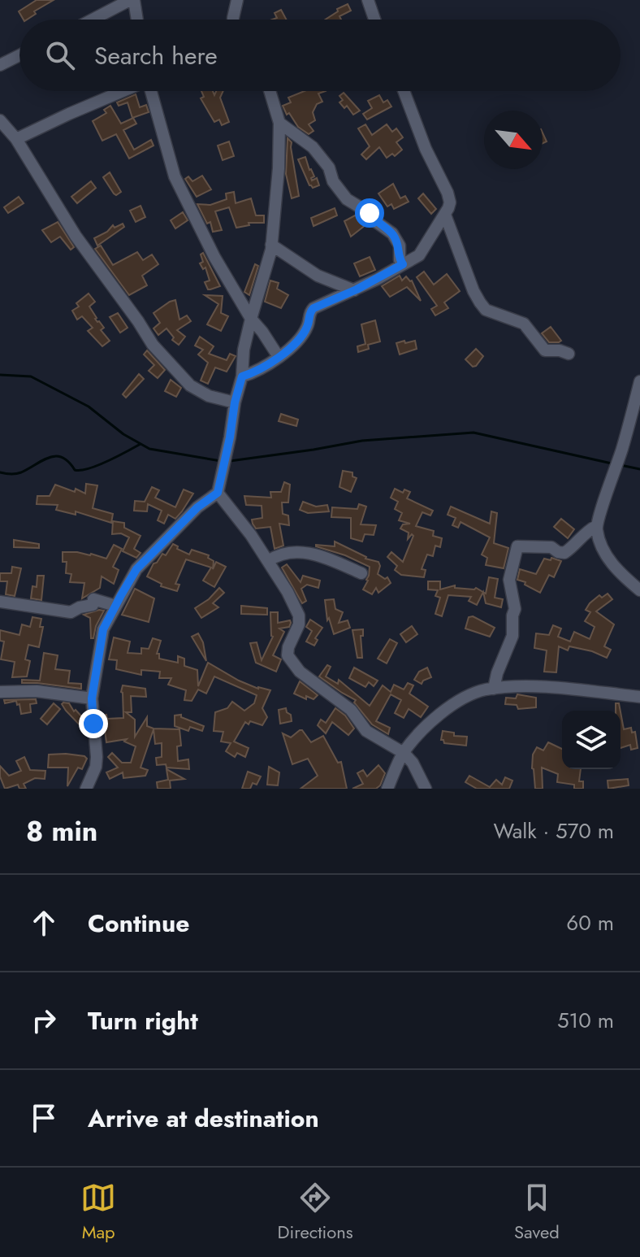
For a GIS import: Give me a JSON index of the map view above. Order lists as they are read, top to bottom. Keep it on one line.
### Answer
{"north":"bottom right","page":{"search":"Search here","heading":["8 min","Walk · 570 m"],"list":[["Continue","60 m"],["Turn right","510 m"],"Arrive at destination"],"nav":["Map","Directions","Saved"]}}
